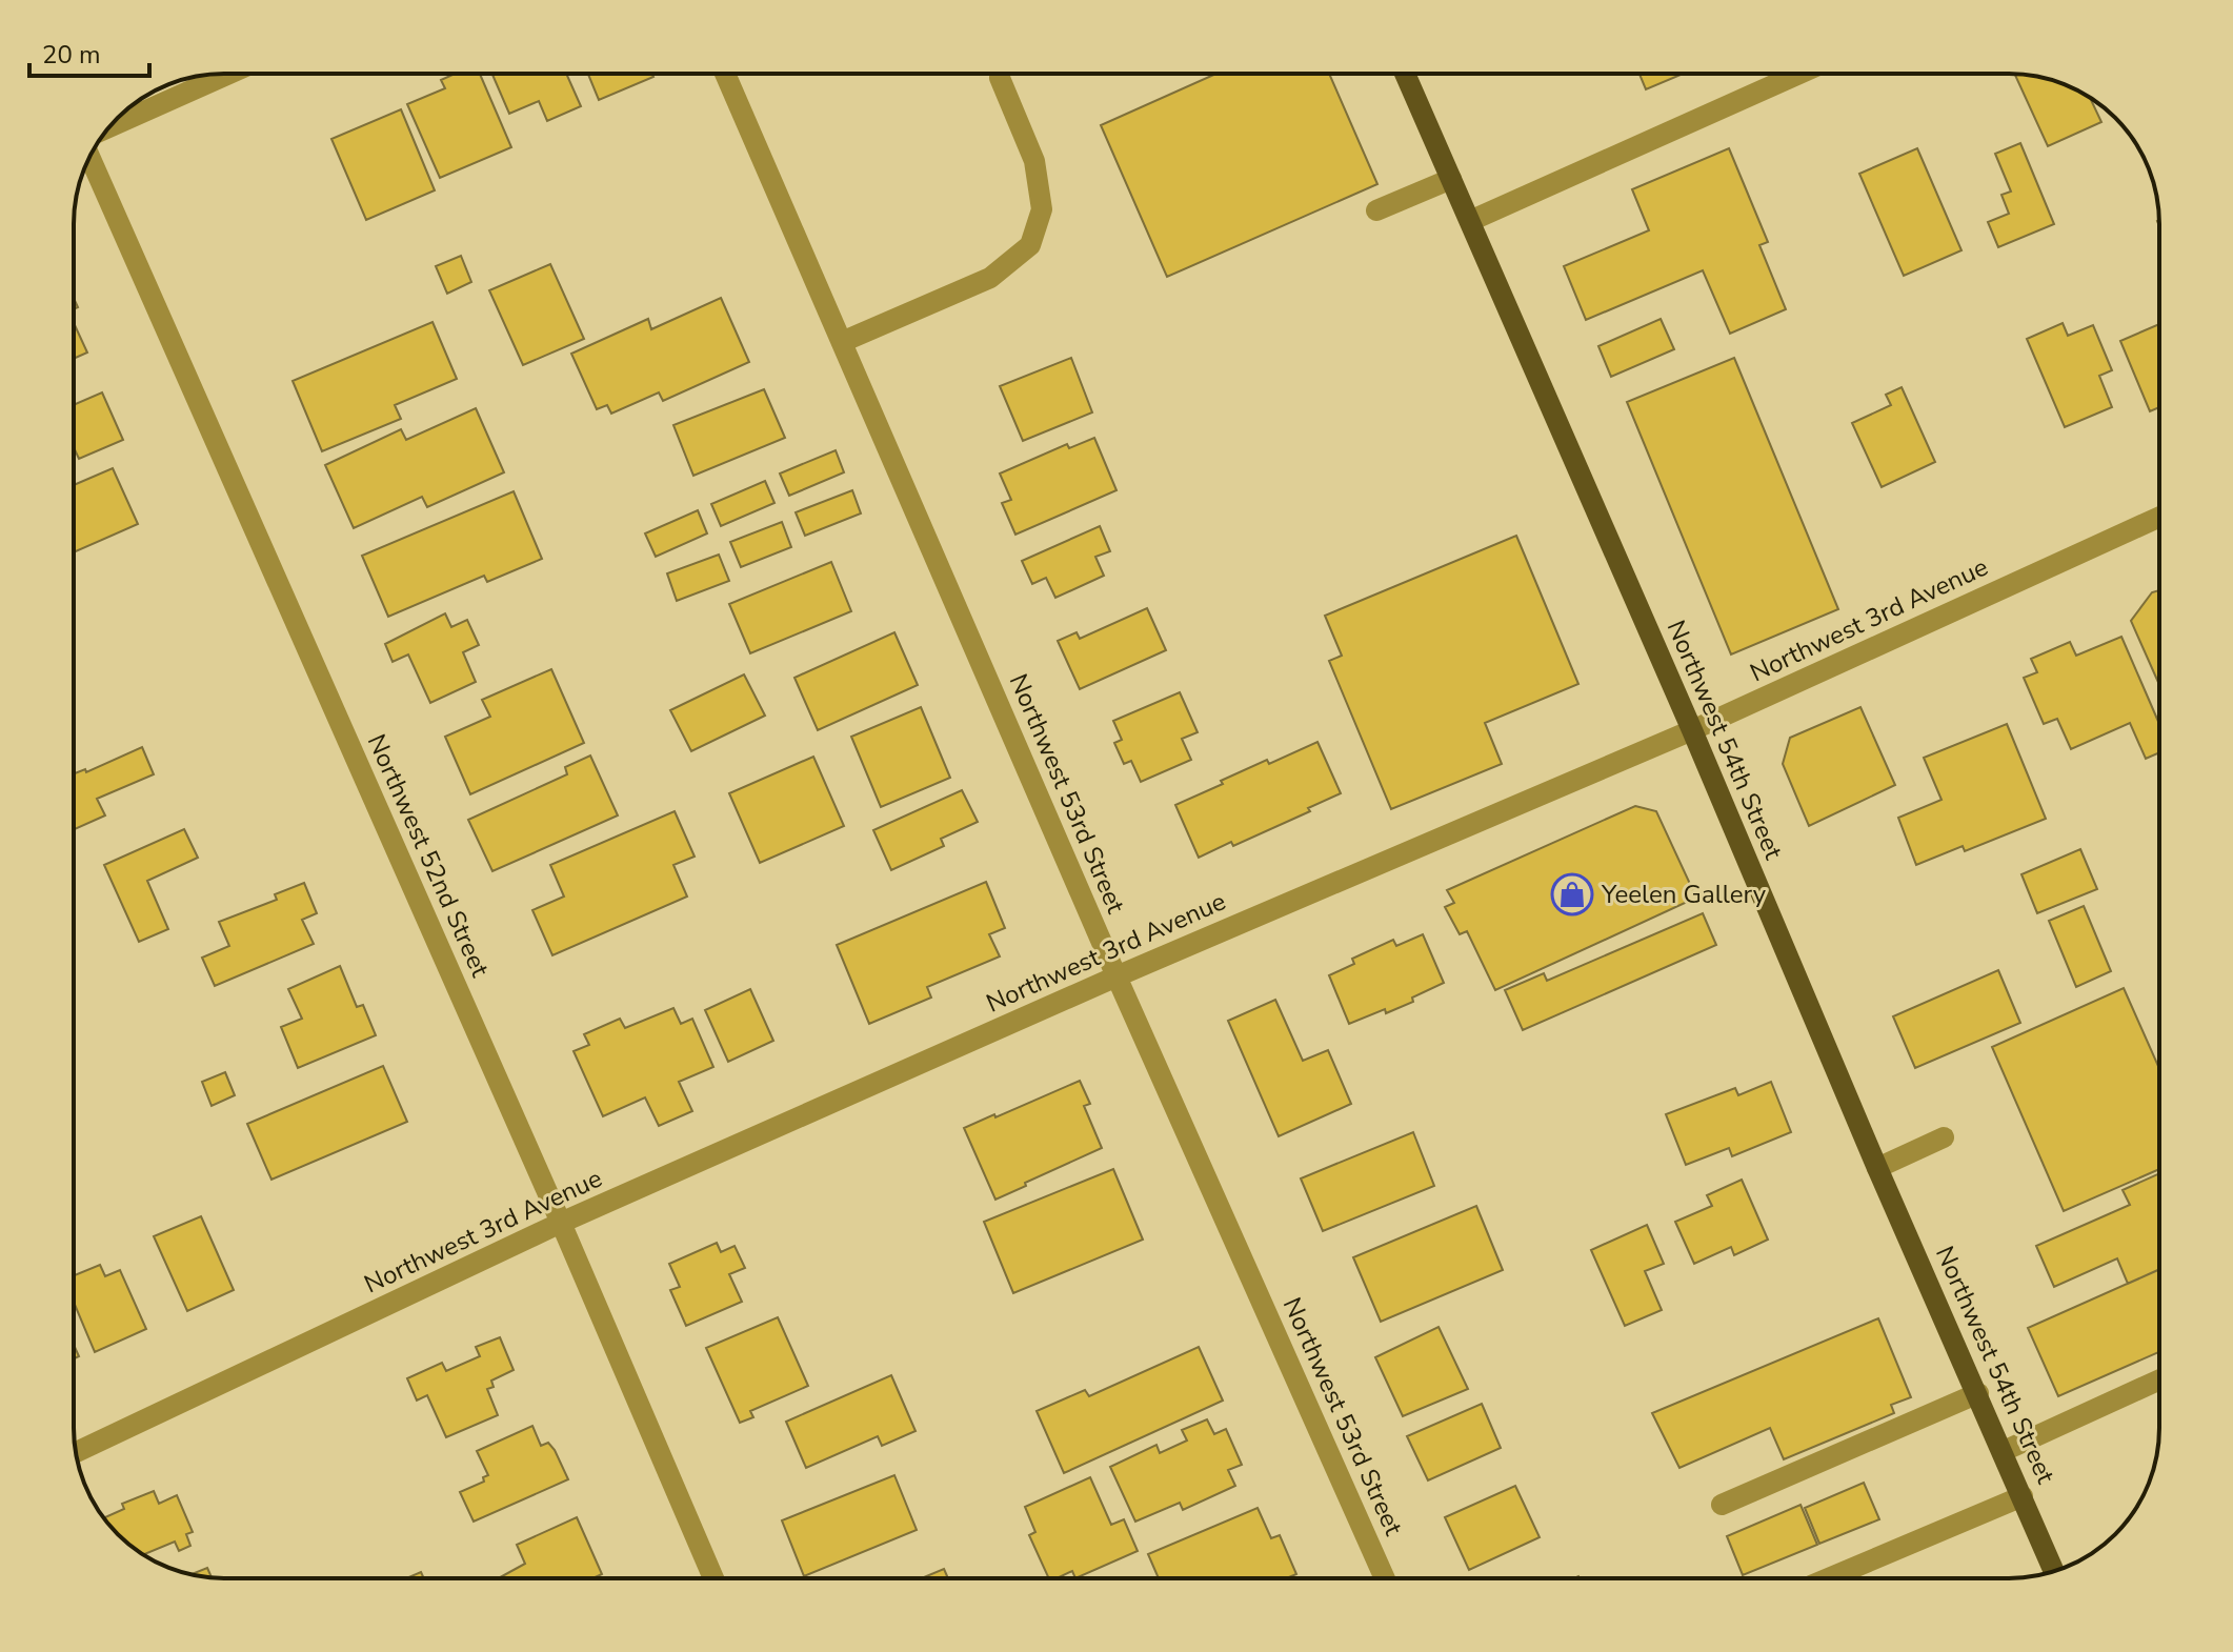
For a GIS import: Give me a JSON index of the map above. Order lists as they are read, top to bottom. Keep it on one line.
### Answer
{"streets":{"main road":["Northwest 54th Street"],"street":["Northwest 3rd Avenue","Northwest 53rd Street","Northwest 52nd Street"]},"crossings":[["Northwest 3rd Avenue","Northwest 54th Street"],["Northwest 3rd Avenue","Northwest 53rd Street"],["Northwest 3rd Avenue","Northwest 52nd Street"]],"places":{"shop":["Yeelen Gallery"]},"scale_bar":"20 m"}
